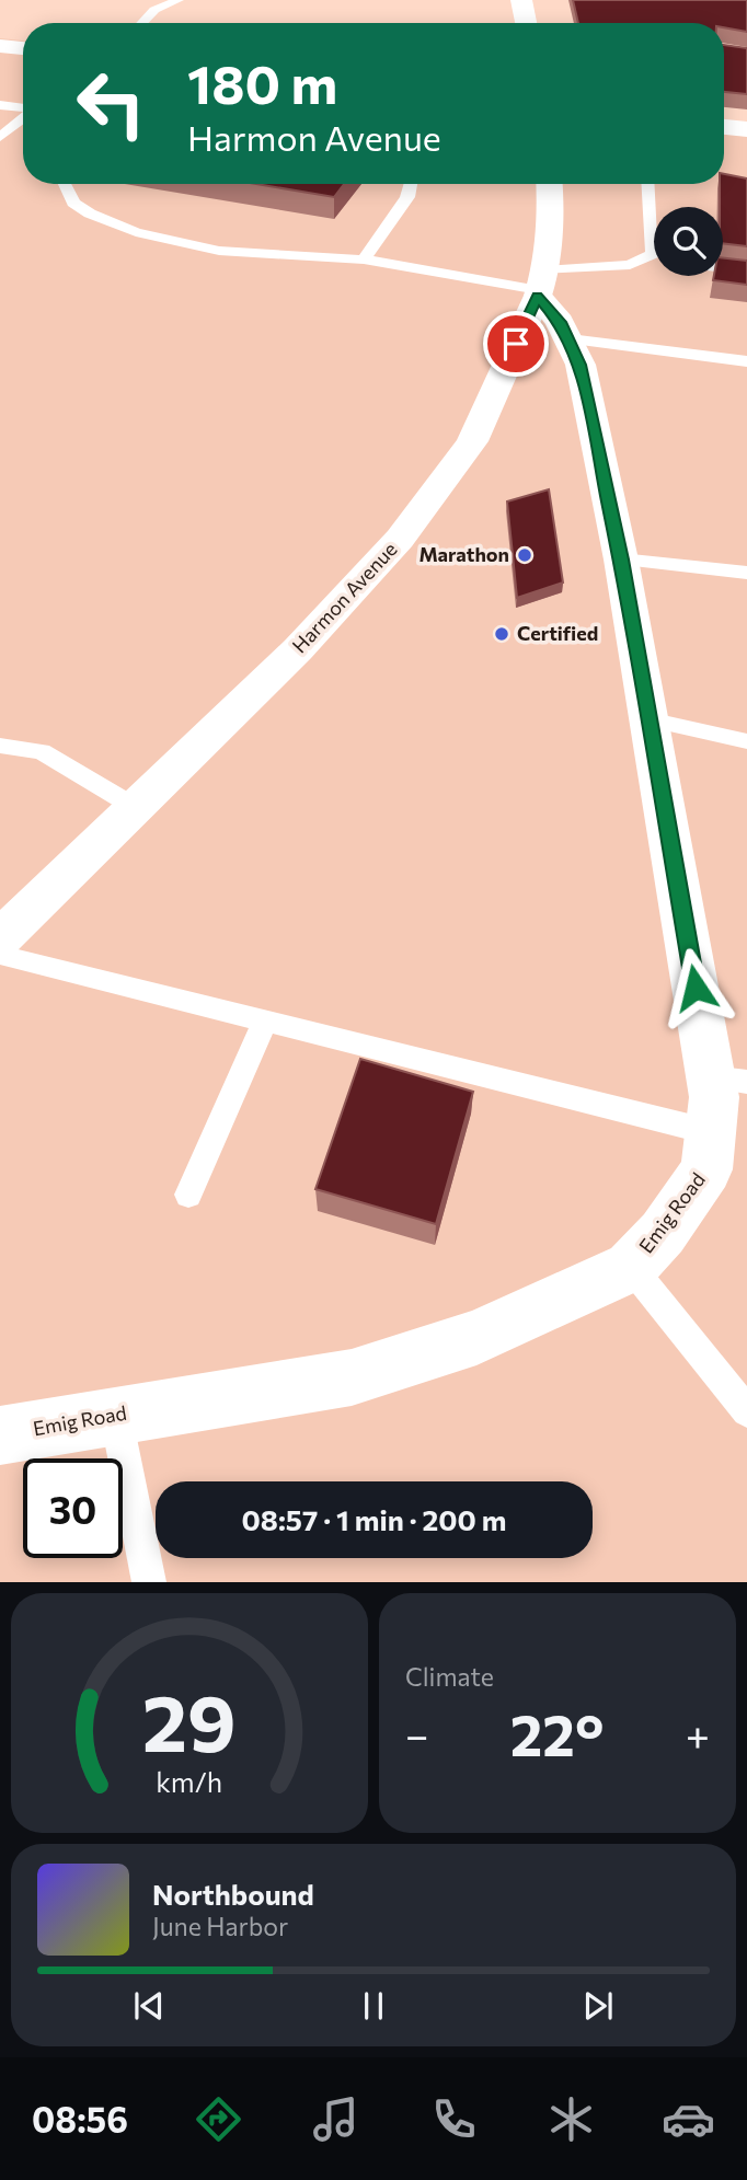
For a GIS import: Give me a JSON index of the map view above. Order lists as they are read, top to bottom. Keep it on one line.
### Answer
{"streets":{"street":["Harmon Avenue","Emig Road"]},"crossings":[["Harmon Avenue","Emig Road"]],"places":["Marathon","Certified"],"page":{"turn":["180 m","Harmon Avenue"],"limit":"30","trip":"08:57 · 1 min · 200 m","tile":"Climate","heat":["−","22°","+"],"song":["Northbound","June Harbor"],"tabs":"08:56","gauge":["29","km/h"]}}
